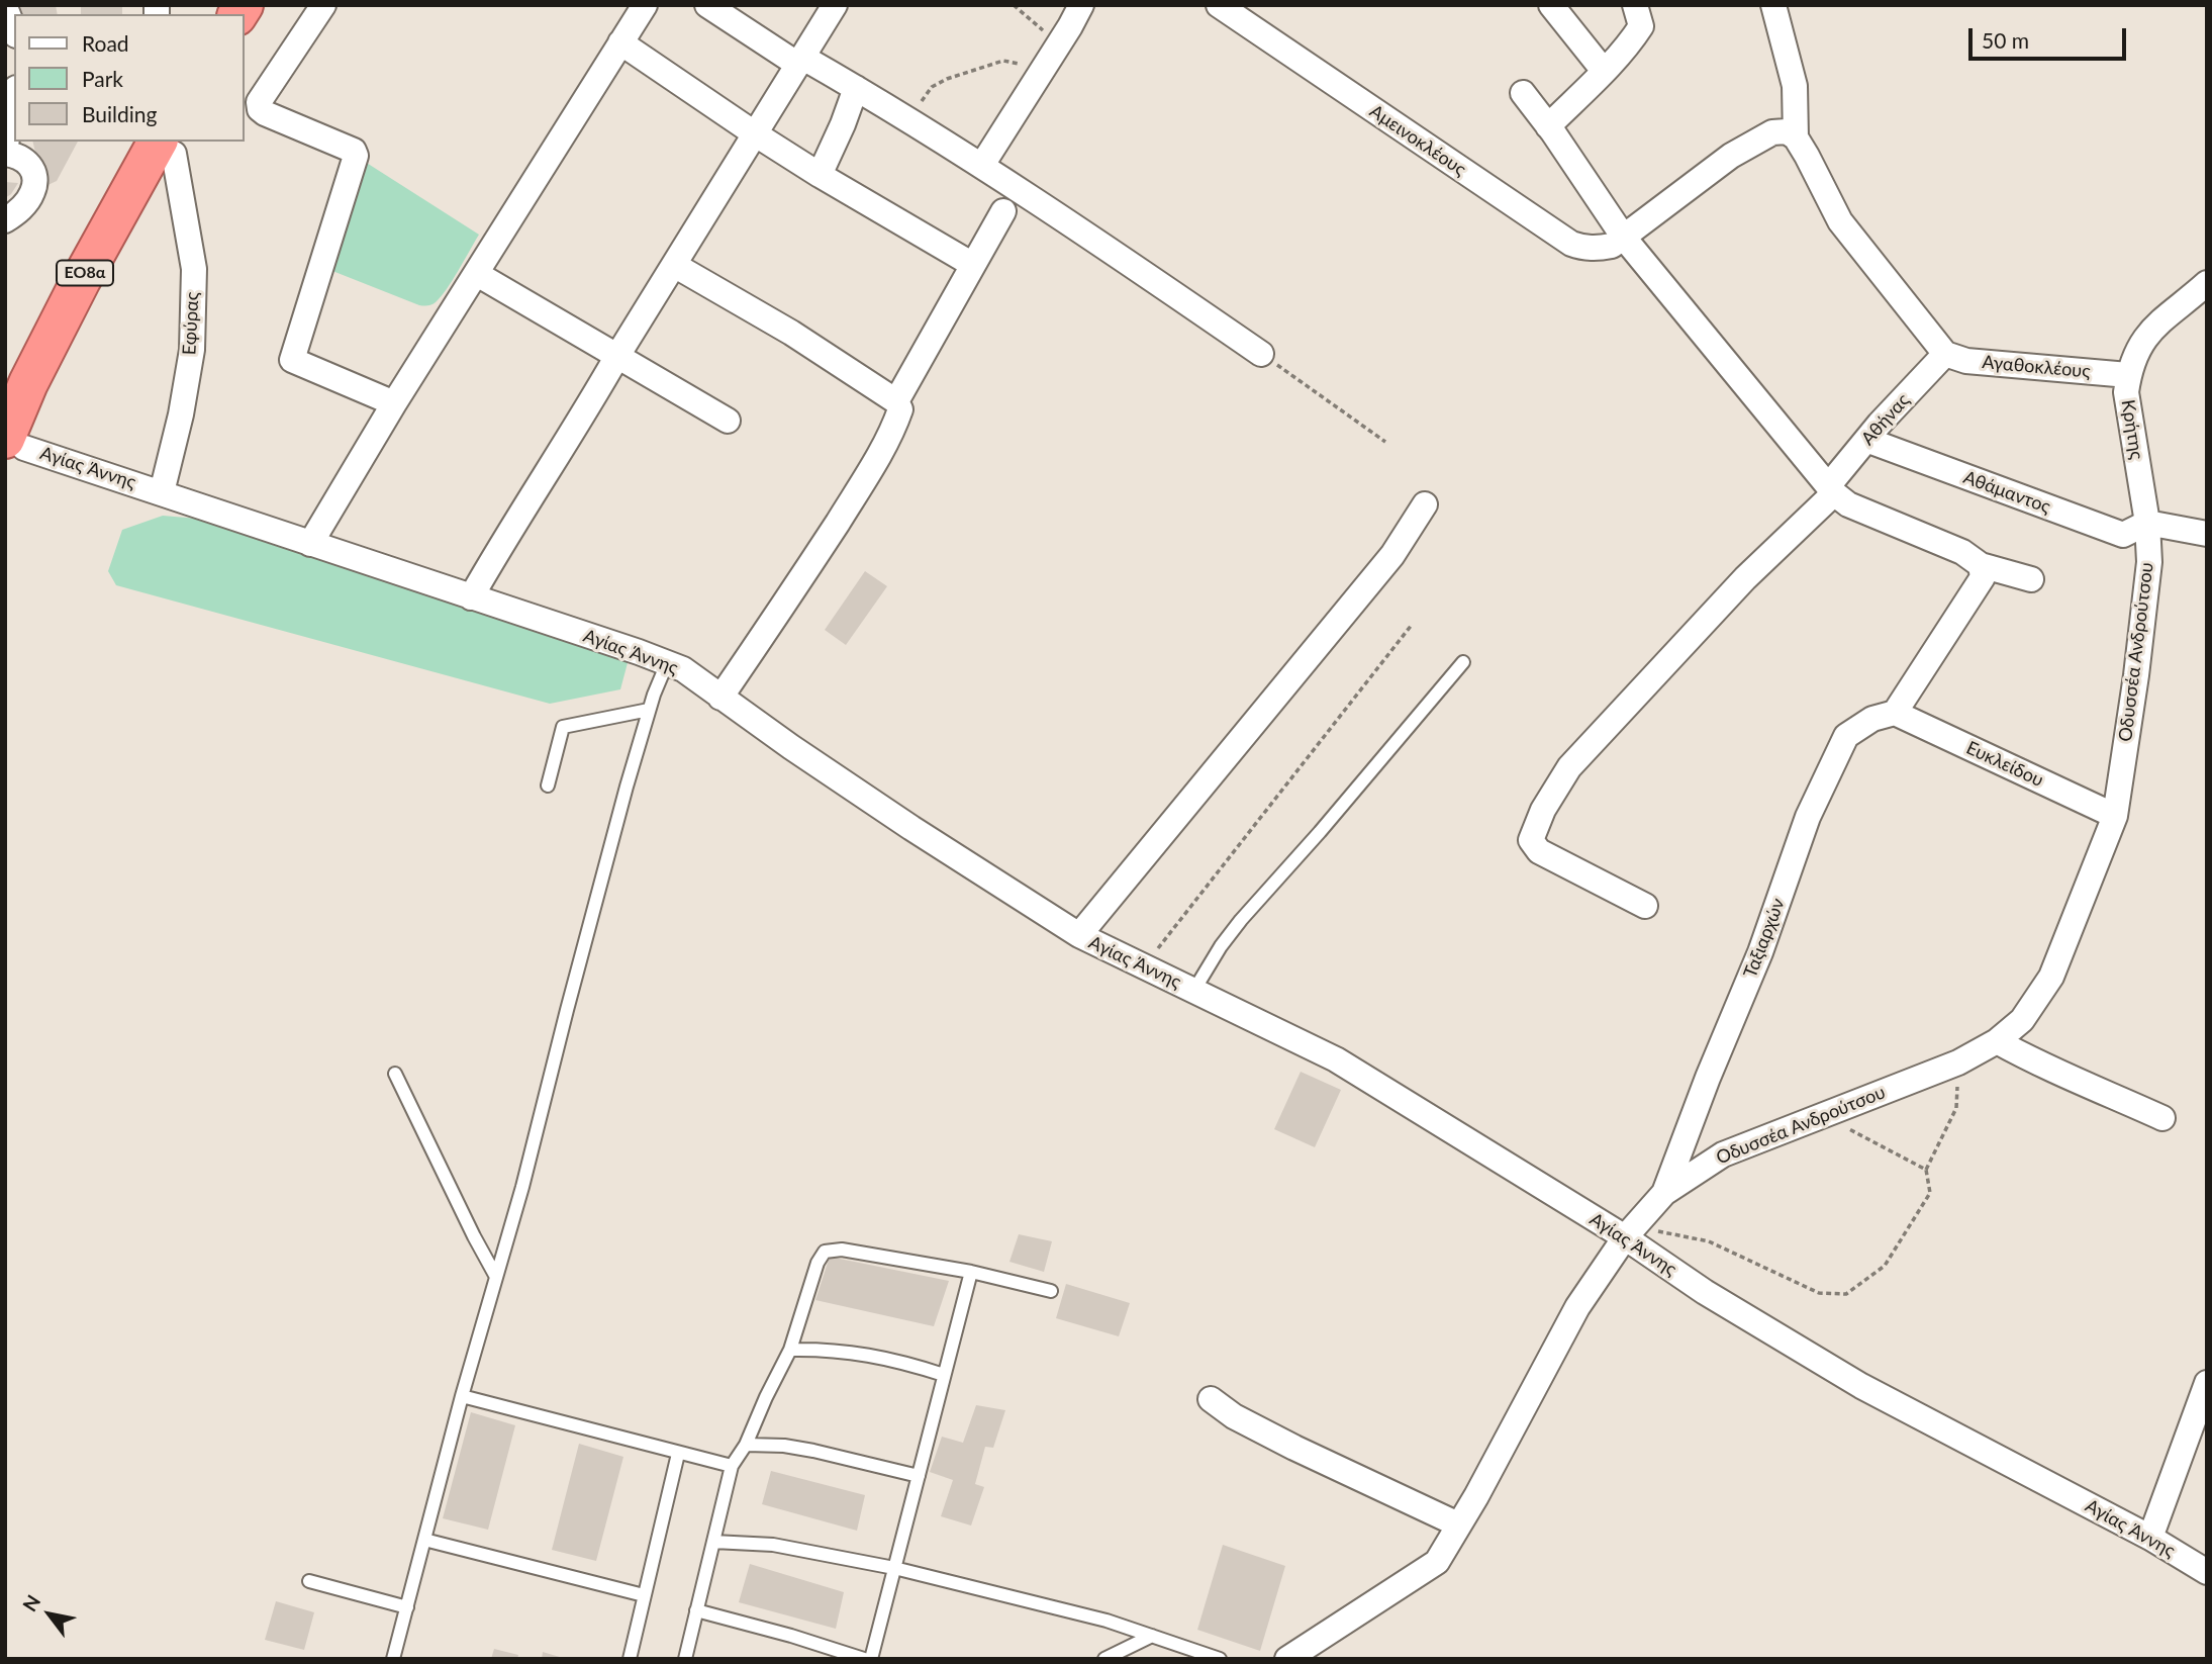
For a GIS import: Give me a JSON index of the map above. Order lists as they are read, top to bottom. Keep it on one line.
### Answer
{"streets":{"highway":["ΕΟ8α"],"street":["Αμεινοκλέους","Εφύρας","Αγαθοκλέους","Αθήνας","Κρήτης","Αγίας Άννης","Αθάμαντος","Οδυσσέα Ανδρούτσου","Ευκλείδου","Ταξιαρχών"]},"crossings":[["ΕΟ8α","Εφύρας"],["ΕΟ8α","Αγίας Άννης"],["Εφύρας","Αγίας Άννης"],["Αγαθοκλέους","Αθήνας"],["Αγαθοκλέους","Κρήτης"],["Αθήνας","Αθάμαντος"],["Κρήτης","Αθάμαντος"],["Κρήτης","Οδυσσέα Ανδρούτσου"],["Αγίας Άννης","Οδυσσέα Ανδρούτσου"],["Αθάμαντος","Οδυσσέα Ανδρούτσου"],["Οδυσσέα Ανδρούτσου","Ευκλείδου"],["Οδυσσέα Ανδρούτσου","Ταξιαρχών"],["Ευκλείδου","Ταξιαρχών"]],"legend":["Road","Park","Building"],"scale_bar":"50 m","north":"top left"}
